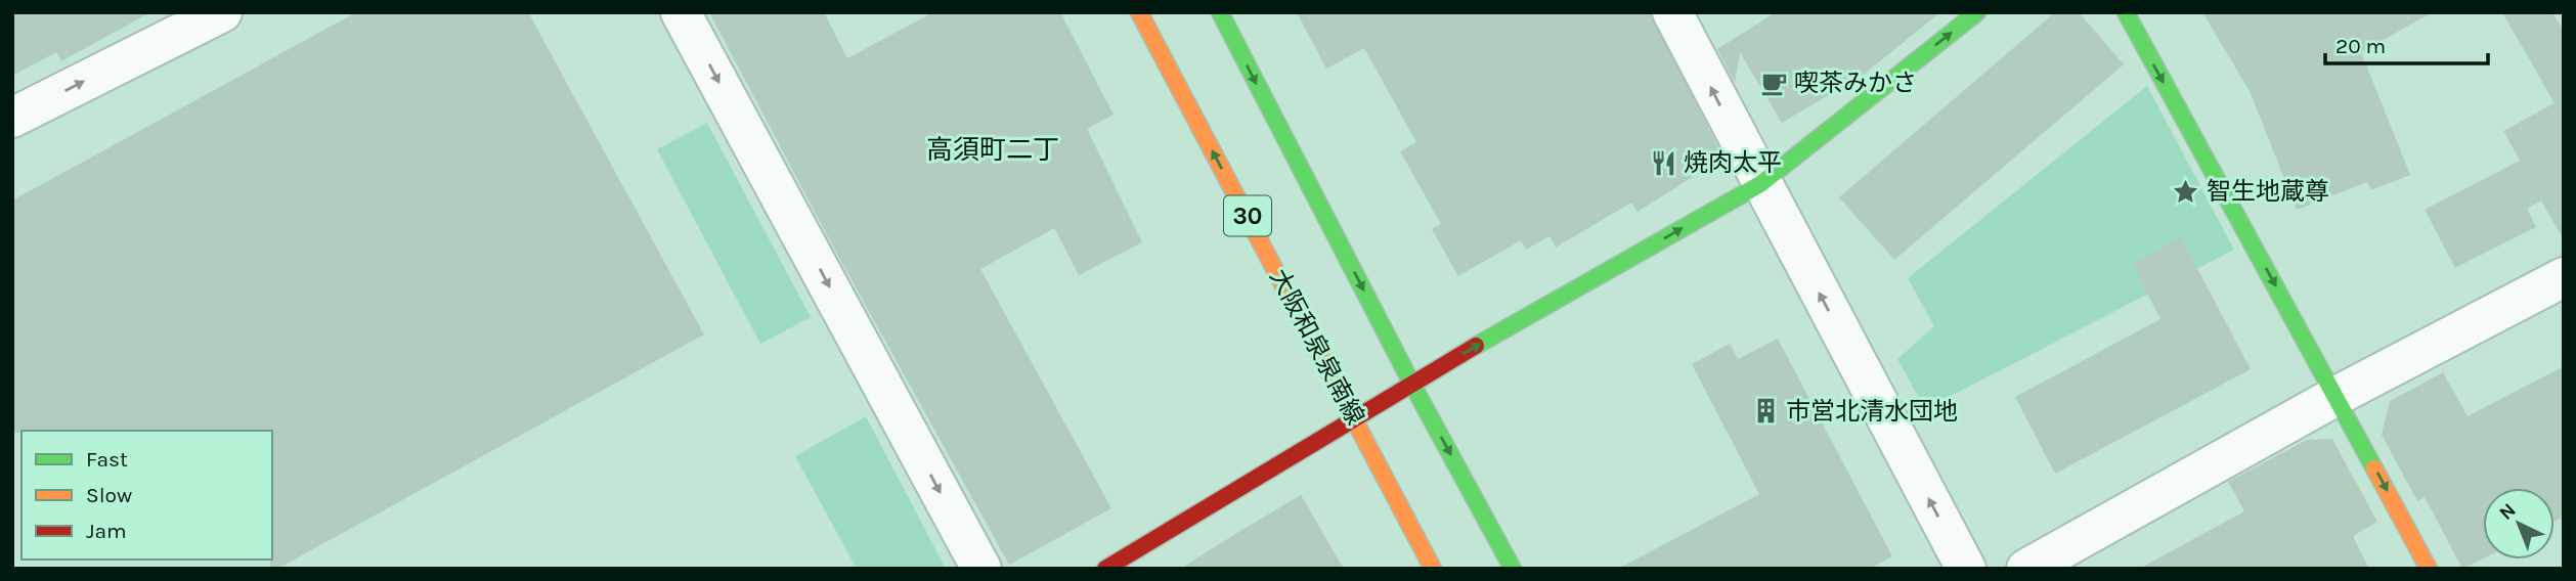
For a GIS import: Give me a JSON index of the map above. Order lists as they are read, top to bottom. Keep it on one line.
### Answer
{"streets":{"street":["30","大阪和泉泉南線"]},"districts":["高須町二丁"],"places":{"cafe":["喫茶みかさ"],"restaurant":["焼肉太平"],"place":["智生地蔵尊"],"building":["市営北清水団地"]},"legend":["Fast","Slow","Jam"],"scale_bar":"20 m","north":"top left"}
